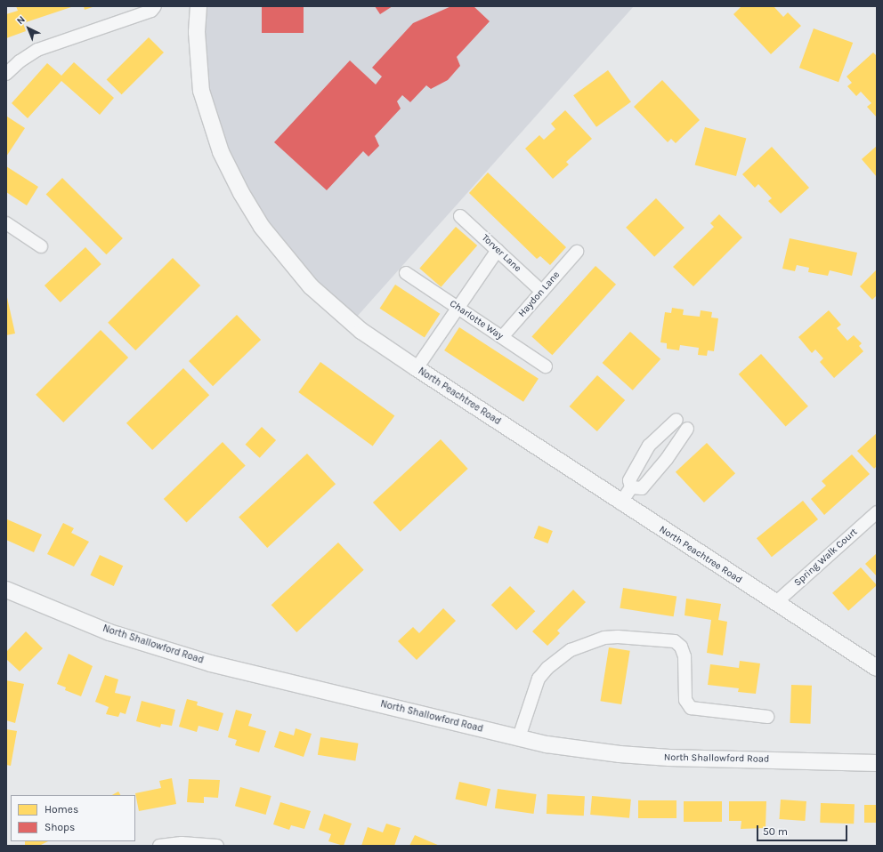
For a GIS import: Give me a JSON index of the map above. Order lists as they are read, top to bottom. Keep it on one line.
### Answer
{"streets":{"street":["Torver Lane","Haydon Lane","Charlotte Way","North Peachtree Road","Spring Walk Court","North Shallowford Road"]},"crossings":[["Torver Lane","Haydon Lane"],["Haydon Lane","Charlotte Way"],["North Peachtree Road","Spring Walk Court"]],"legend":["Homes","Shops"],"scale_bar":"50 m","north":"top left"}
